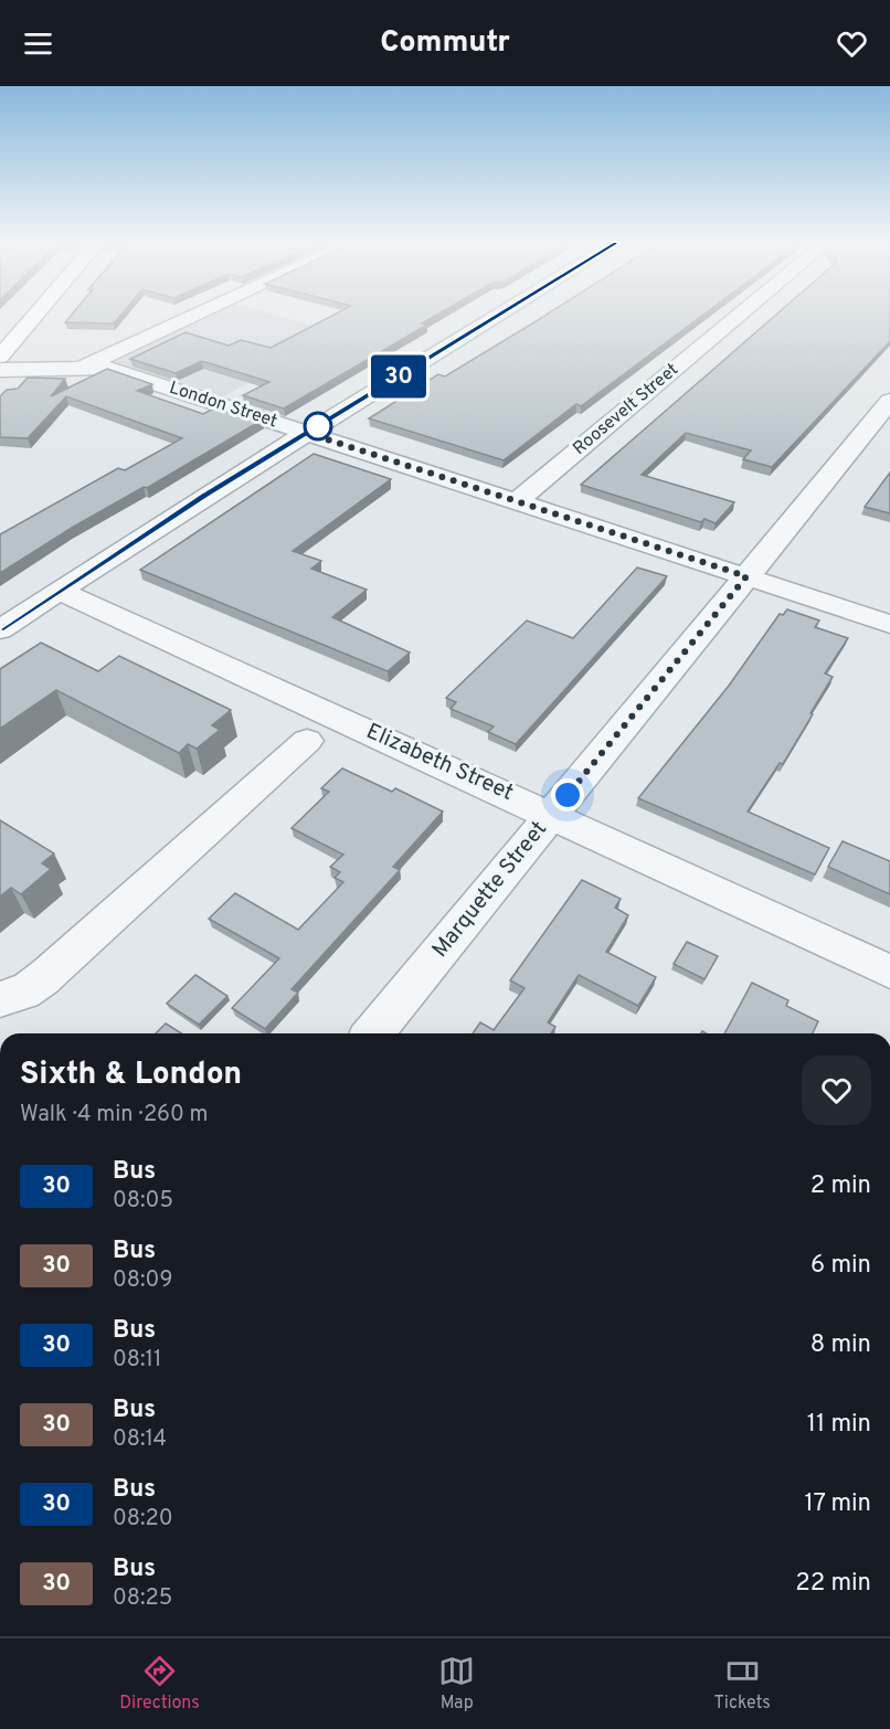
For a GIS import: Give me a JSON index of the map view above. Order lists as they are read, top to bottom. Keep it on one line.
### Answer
{"streets":{"street":["London Street","Roosevelt Street","Elizabeth Street","Marquette Street"]},"crossings":[["London Street","Roosevelt Street"],["London Street","Marquette Street"],["Elizabeth Street","Marquette Street"]],"lines":["bus line 30"],"page":{"header":"Commutr","on_map":"30","heading":["Sixth & London","Walk · 4 min · 260 m"],"list":[{"mark":"30","name":"Bus","note":"08:05","value":"2 min"},{"mark":"30","name":"Bus","note":"08:09","value":"6 min"},{"mark":"30","name":"Bus","note":"08:11","value":"8 min"},{"mark":"30","name":"Bus","note":"08:14","value":"11 min"},{"mark":"30","name":"Bus","note":"08:20","value":"17 min"},{"mark":"30","name":"Bus","note":"08:25","value":"22 min"}],"tabs":["Directions","Map","Tickets"]}}
